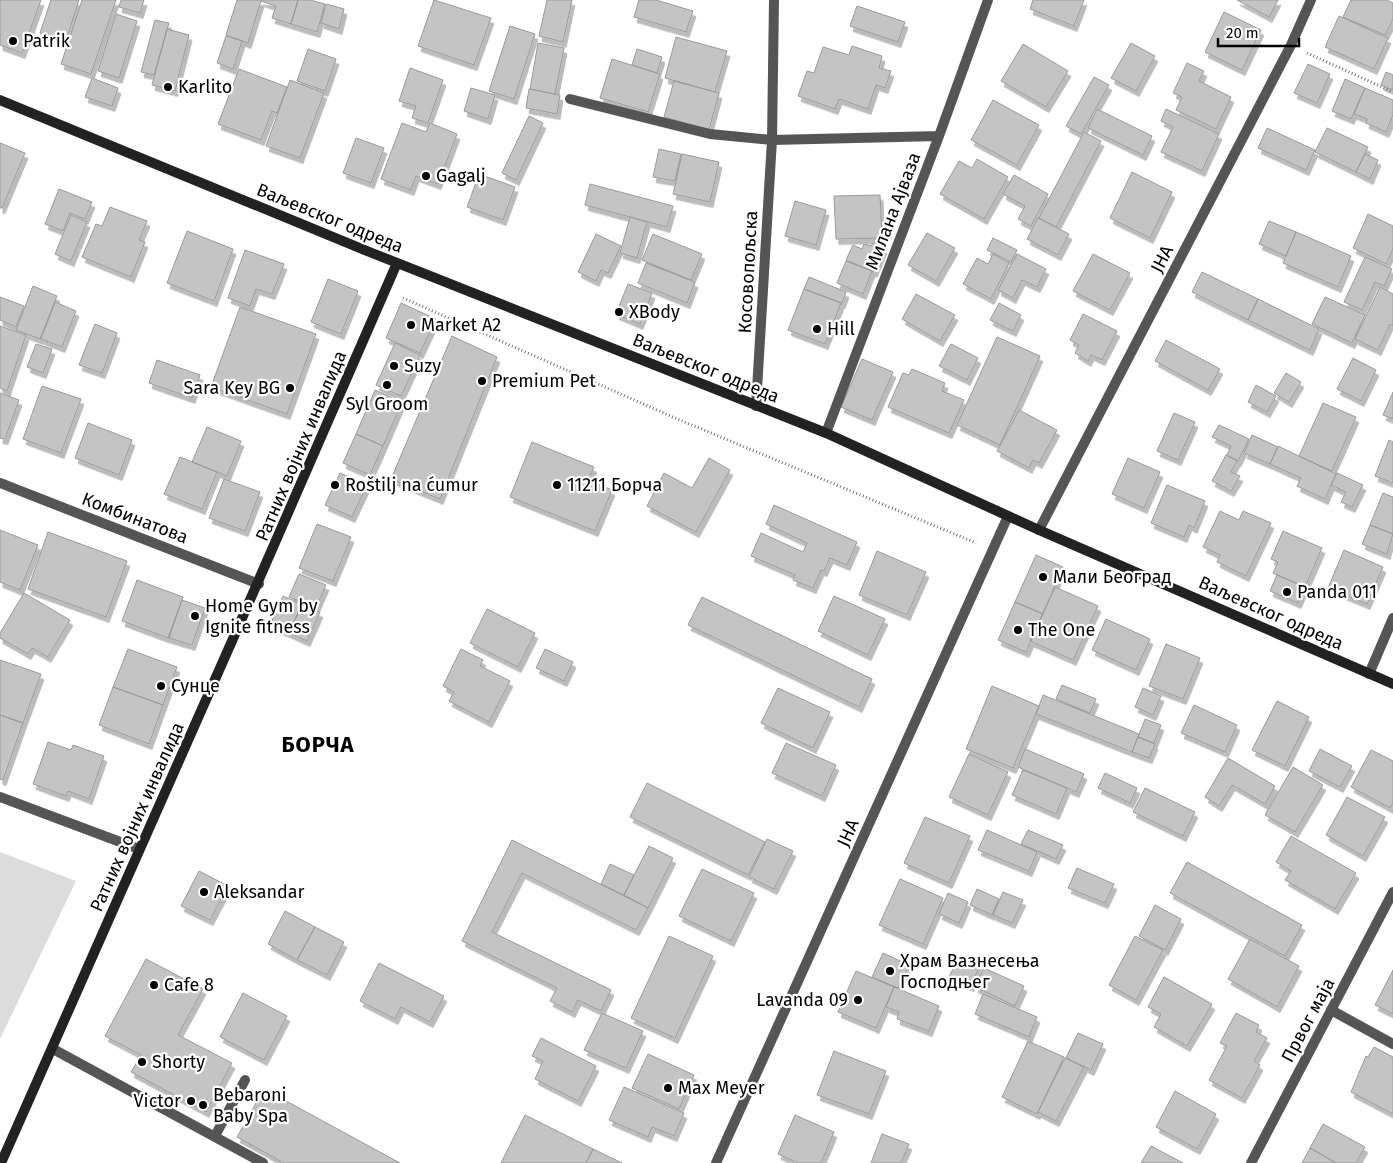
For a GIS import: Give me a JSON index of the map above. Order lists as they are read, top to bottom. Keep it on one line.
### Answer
{"streets":{"street":["Милана Ајваза","Ваљевског одреда","ЈНА","Косовопољска","Ратних војних инвалида","Комбинатова","Првог маја"]},"crossings":[["Милана Ајваза","Ваљевског одреда"],["Ваљевског одреда","ЈНА"],["Ваљевског одреда","Косовопољска"],["Ваљевског одреда","Ратних војних инвалида"],["Ратних војних инвалида","Комбинатова"]],"districts":["БОРЧА"],"places":["Patrik","Karlito","Gagalj","XBody","Market A2","Hill","Suzy","Premium Pet","Syl Groom","Sara Key BG","Roštilj na ćumur","11211 Борча","Мали Београд","Panda 011","Home Gym by Ignite fitness","The One","Сунце","Aleksandar","Храм Вазнесења Господњег","Cafe 8","Lavanda 09","Shorty","Max Meyer","Victor","Bebaroni Baby Spa"],"scale_bar":"20 m"}
